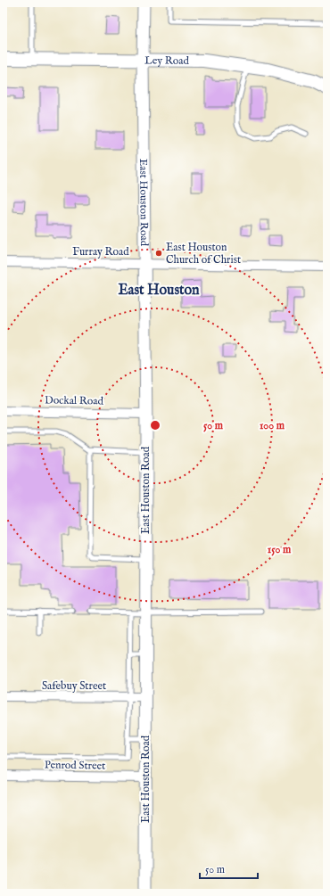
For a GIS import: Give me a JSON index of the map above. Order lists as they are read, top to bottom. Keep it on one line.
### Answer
{"streets":{"main road":["Ley Road"],"street":["East Houston Road","Furray Road","Dockal Road","Safebuy Street","Penrod Street"]},"crossings":[["Ley Road","East Houston Road"],["East Houston Road","Furray Road"],["East Houston Road","Dockal Road"],["East Houston Road","Safebuy Street"],["East Houston Road","Penrod Street"]],"districts":["East Houston"],"places":["East Houston Church of Christ"],"scale_bar":"50 m","rings":["50 m","100 m","150 m"]}
